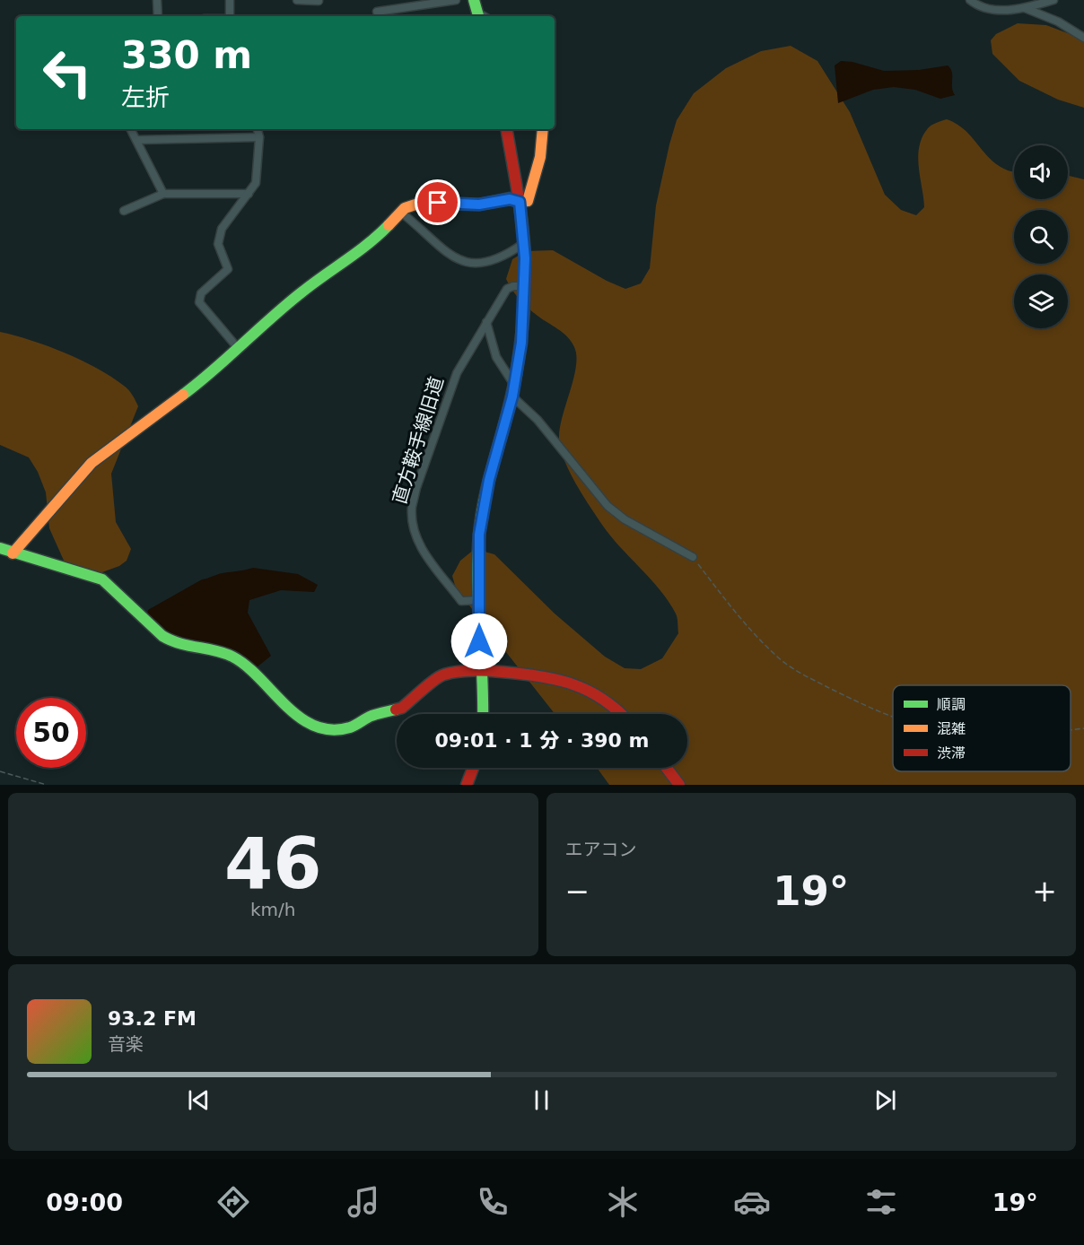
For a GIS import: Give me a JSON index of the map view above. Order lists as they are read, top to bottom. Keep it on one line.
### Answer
{"streets":{"street":["直方鞍手線旧道"]},"legend":["順調","混雑","渋滞"],"page":{"turn":["330 m","左折"],"limit":"50","trip":"09:01 · 1 分 · 390 m","tile":[["46","km/h"],"エアコン"],"heat":["−","19°","+"],"song":["93.2 FM","音楽"],"tabs":["09:00","19°"]}}
